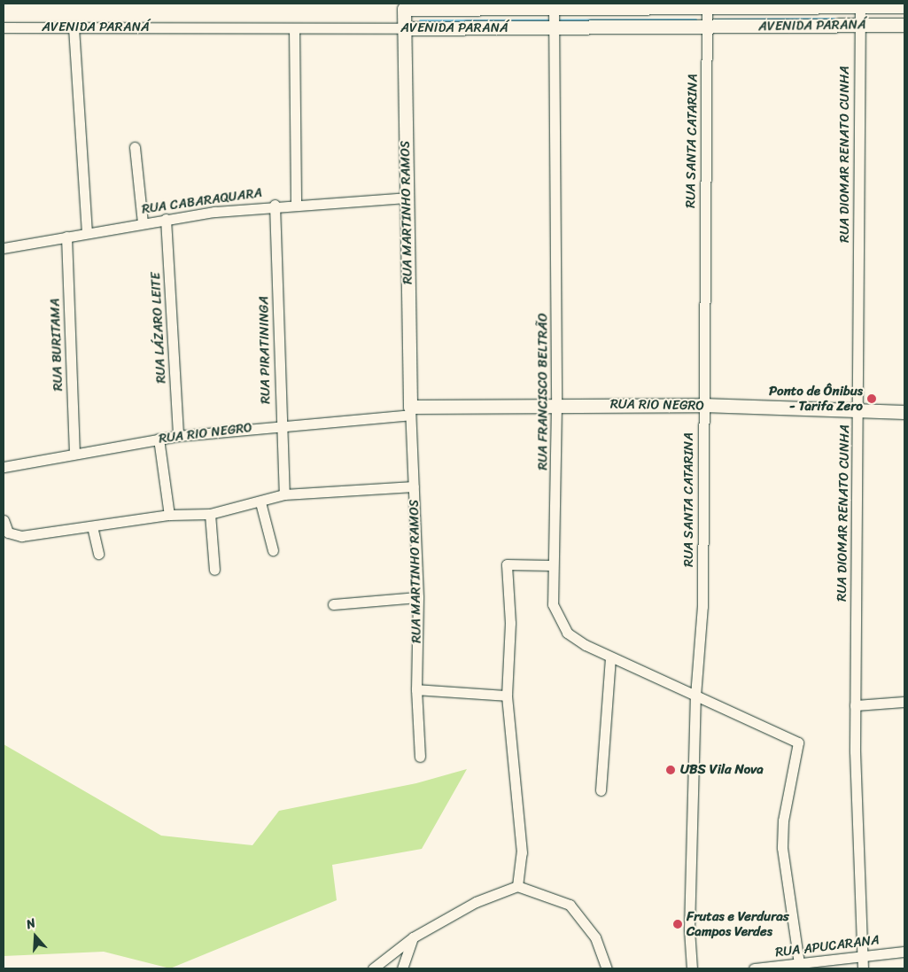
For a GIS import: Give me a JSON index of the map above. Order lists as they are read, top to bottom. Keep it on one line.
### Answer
{"streets":{"street":["AVENIDA PARANÁ","RUA SANTA CATARINA","RUA DIOMAR RENATO CUNHA","RUA CABARAQUARA","RUA MARTINHO RAMOS","RUA LÁZARO LEITE","RUA BURITAMA","RUA PIRATININGA","RUA FRANCISCO BELTRÃO","RUA RIO NEGRO","RUA APUCARANA"]},"crossings":[["AVENIDA PARANÁ","RUA SANTA CATARINA"],["AVENIDA PARANÁ","RUA DIOMAR RENATO CUNHA"],["AVENIDA PARANÁ","RUA MARTINHO RAMOS"],["AVENIDA PARANÁ","RUA FRANCISCO BELTRÃO"],["RUA SANTA CATARINA","RUA FRANCISCO BELTRÃO"],["RUA SANTA CATARINA","RUA RIO NEGRO"],["RUA DIOMAR RENATO CUNHA","RUA RIO NEGRO"],["RUA DIOMAR RENATO CUNHA","RUA APUCARANA"],["RUA CABARAQUARA","RUA MARTINHO RAMOS"],["RUA CABARAQUARA","RUA LÁZARO LEITE"],["RUA CABARAQUARA","RUA BURITAMA"],["RUA CABARAQUARA","RUA PIRATININGA"],["RUA MARTINHO RAMOS","RUA RIO NEGRO"],["RUA LÁZARO LEITE","RUA RIO NEGRO"],["RUA BURITAMA","RUA RIO NEGRO"],["RUA PIRATININGA","RUA RIO NEGRO"],["RUA FRANCISCO BELTRÃO","RUA RIO NEGRO"],["RUA FRANCISCO BELTRÃO","RUA APUCARANA"]],"places":["Ponto de Ônibus - Tarifa Zero","UBS Vila Nova","Frutas e Verduras Campos Verdes"],"north":"top"}
